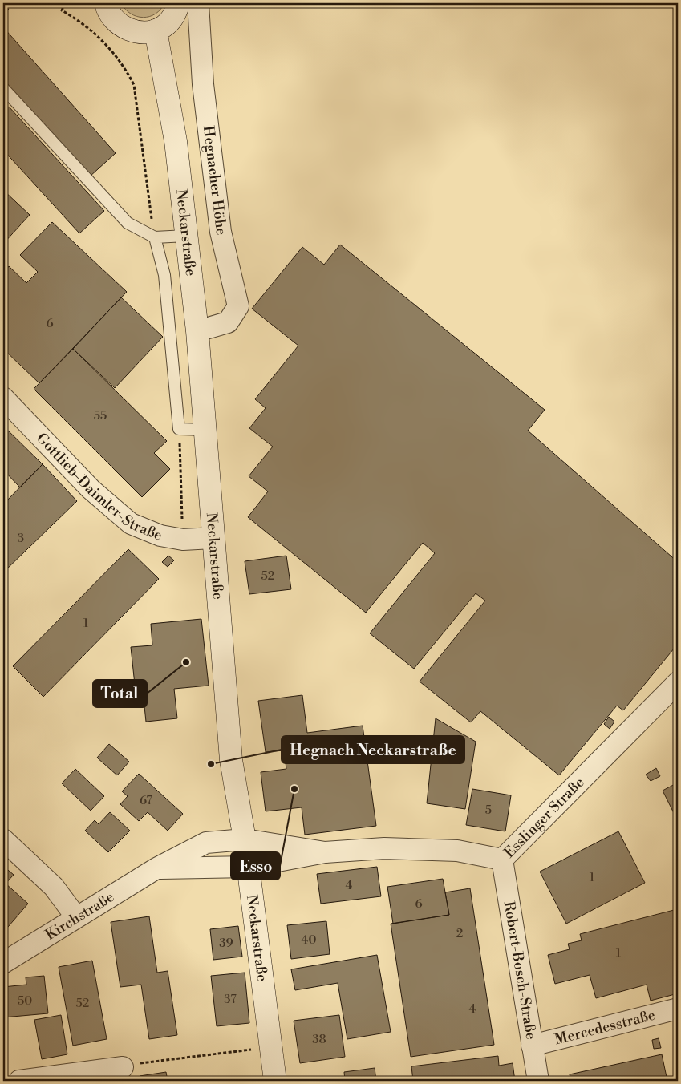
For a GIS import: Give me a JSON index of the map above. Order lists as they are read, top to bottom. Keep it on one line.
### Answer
{"streets":{"main road":["Neckarstraße"],"street":["Hegnacher Höhe","Gottlieb-Daimler-Straße","Esslinger Straße","Kirchstraße","Robert-Bosch-Straße","Mercedesstraße"]},"crossings":[["Hegnacher Höhe","Neckarstraße"],["Neckarstraße","Gottlieb-Daimler-Straße"],["Neckarstraße","Esslinger Straße"],["Neckarstraße","Kirchstraße"],["Esslinger Straße","Kirchstraße"],["Esslinger Straße","Robert-Bosch-Straße"],["Robert-Bosch-Straße","Mercedesstraße"]],"places":["Total","Hegnach Neckarstraße","Esso"],"house_numbers":["6","55","3","52","1","67","5","1","4","6","2","40","39","1","37","50","52","4","38"]}
